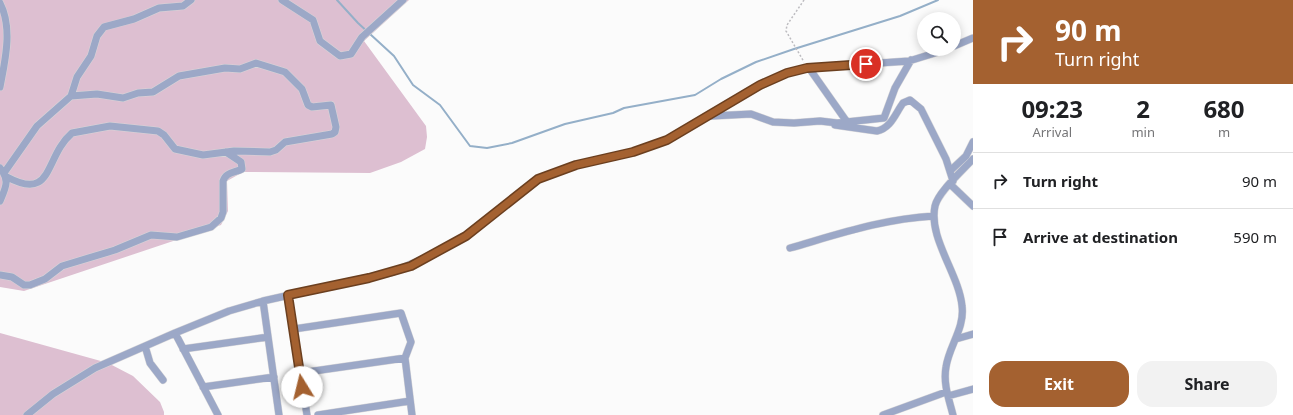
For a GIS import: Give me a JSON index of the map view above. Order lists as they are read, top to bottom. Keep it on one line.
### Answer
{"page":{"turn":["90 m","Turn right"],"eta":["09:23","Arrival","2","min","680","m"],"list":[{"name":"Turn right","value":"90 m"},{"name":"Arrive at destination","value":"590 m"}],"buttons":["Exit","Share"]}}
